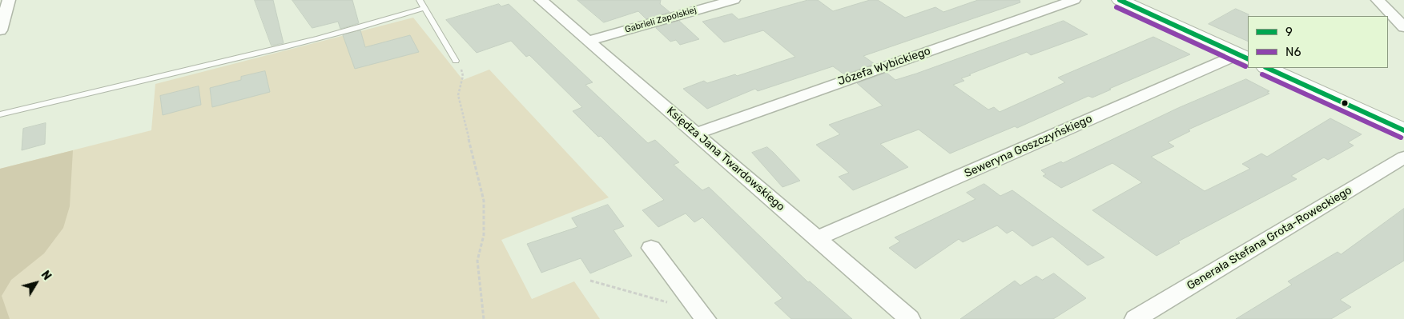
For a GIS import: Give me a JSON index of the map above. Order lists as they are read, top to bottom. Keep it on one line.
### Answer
{"streets":{"street":["Gabrieli Zapolskiej","Józefa Wybickiego","Seweryna Goszczyńskiego","Księdza Jana Twardowskiego","Generała Stefana Grota-Roweckiego"]},"crossings":[["Gabrieli Zapolskiej","Księdza Jana Twardowskiego"],["Józefa Wybickiego","Księdza Jana Twardowskiego"],["Seweryna Goszczyńskiego","Księdza Jana Twardowskiego"]],"lines":["transit line 9","transit line N6"],"legend":["9","N6"],"north":"top right"}
